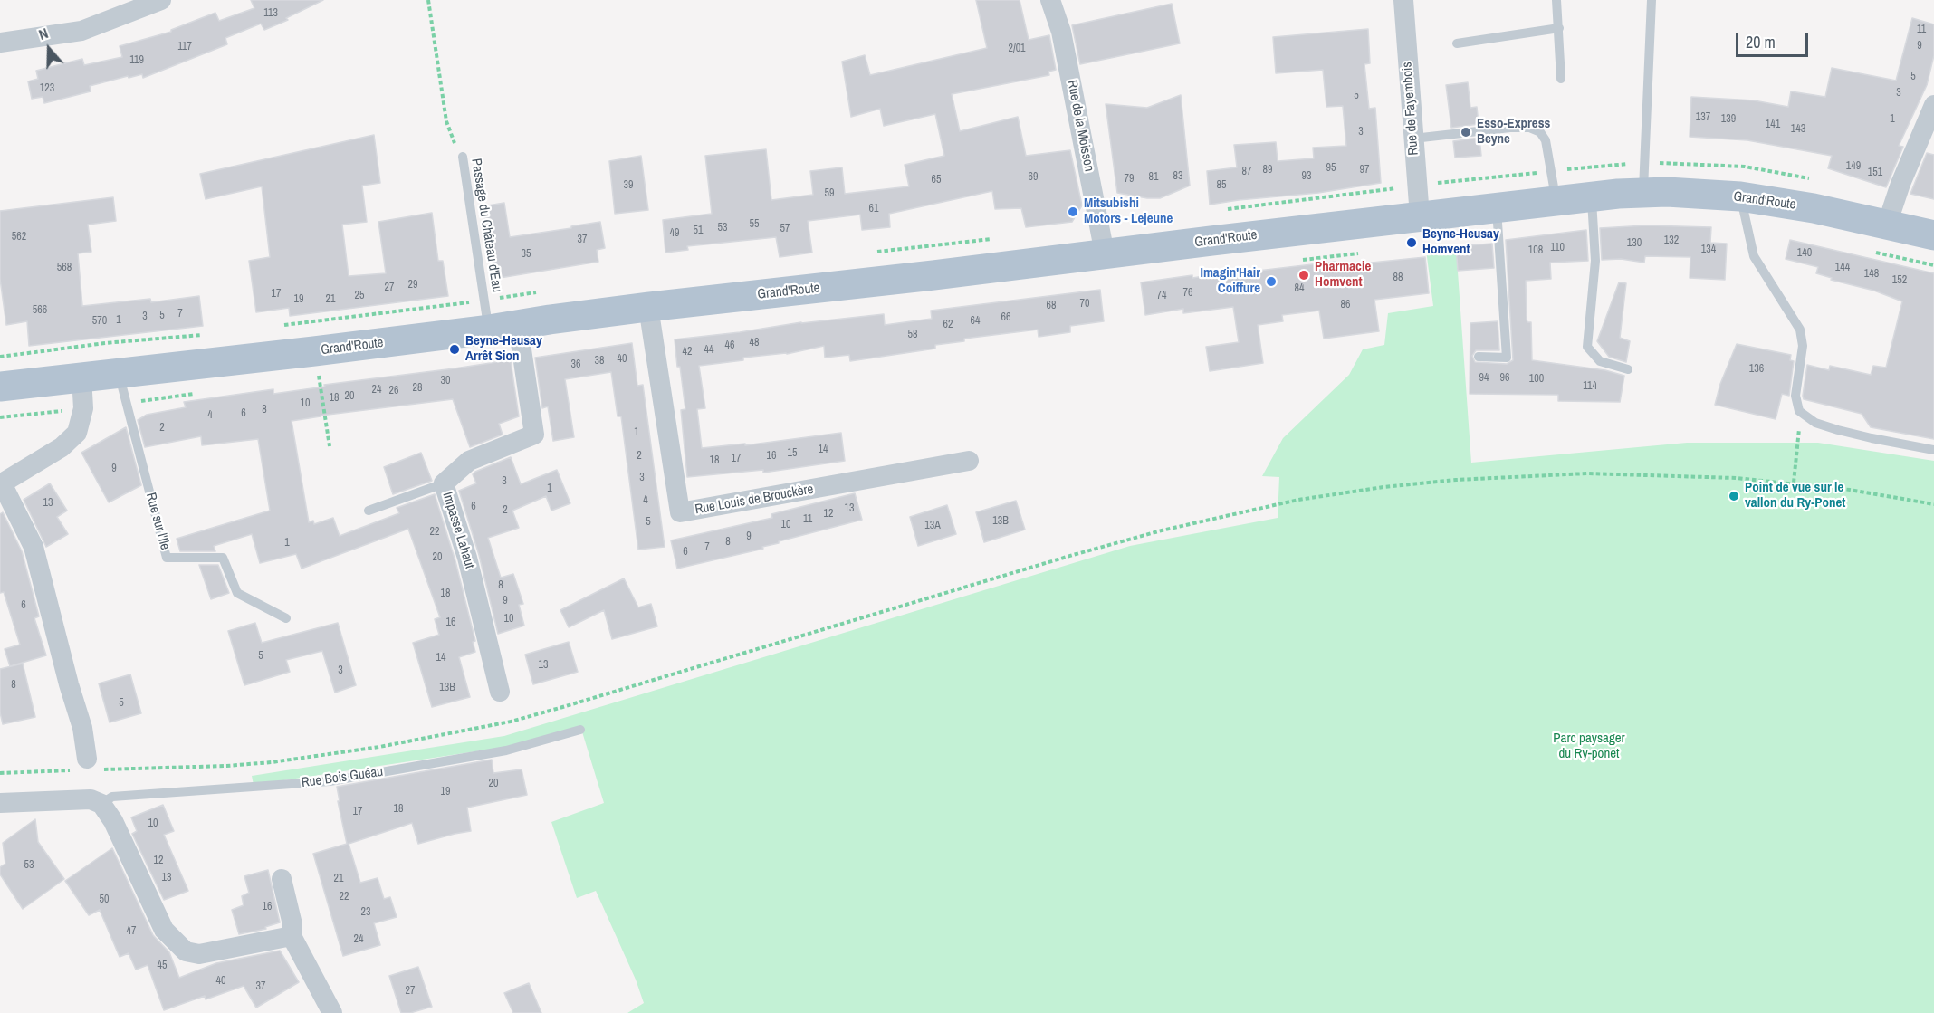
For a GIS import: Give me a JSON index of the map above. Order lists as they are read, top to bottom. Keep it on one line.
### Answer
{"streets":{"main road":["Grand'Route"],"street":["Rue de Fayembois","Rue de la Moisson","Rue Louis de Brouckère","Impasse Lahaut","Rue Bois Guéau"],"lane":["Passage du Château d'Eau","Rue sur l'Ile"]},"crossings":[["Rue de Fayembois","Grand'Route"],["Rue de la Moisson","Grand'Route"],["Grand'Route","Passage du Château d'Eau"],["Grand'Route","Rue Louis de Brouckère"],["Grand'Route","Rue sur l'Ile"],["Grand'Route","Impasse Lahaut"]],"parks":["Parc paysager du Ry-ponet"],"places":["Esso-Express Beyne","Mitsubishi Motors - Lejeune","Beyne-Heusay Homvent","Pharmacie Homvent","Imagin'Hair Coiffure","Beyne-Heusay Arrêt Sion","Point de vue sur le vallon du Ry-Ponet"],"house_numbers":["113","11","9","117","2/01","119","5","123","3","5","137","139","1","141","143","3","149","95","89","97","87","151","83","93","69","81","79","65","39","85","59","61","55","53","57","51","49","562","37","132","130","110","134","108","140","35","568","144","148","88","152","29","27","84","76","17","25","74","19","21","70","86","68","566","7","5","3","66","1","570","64","62","58","48","46","44","42","40","38","36","136","94","96","100","30","114","28","24","26","20","18","10","8","6","4","2","1","14","15","2","16","17","18","9","3","3","1","4","13","6","13","2","12","11","13B","5","10","13A","22","9","8","1","7","6","20","8","18","9","6","10","16","5","14","13","3","8","13B","5","20","19","18","17","10","12","53","13","21","22","50","16","23","47","24","45","40","37","27"],"scale_bar":"20 m","north":"top"}
